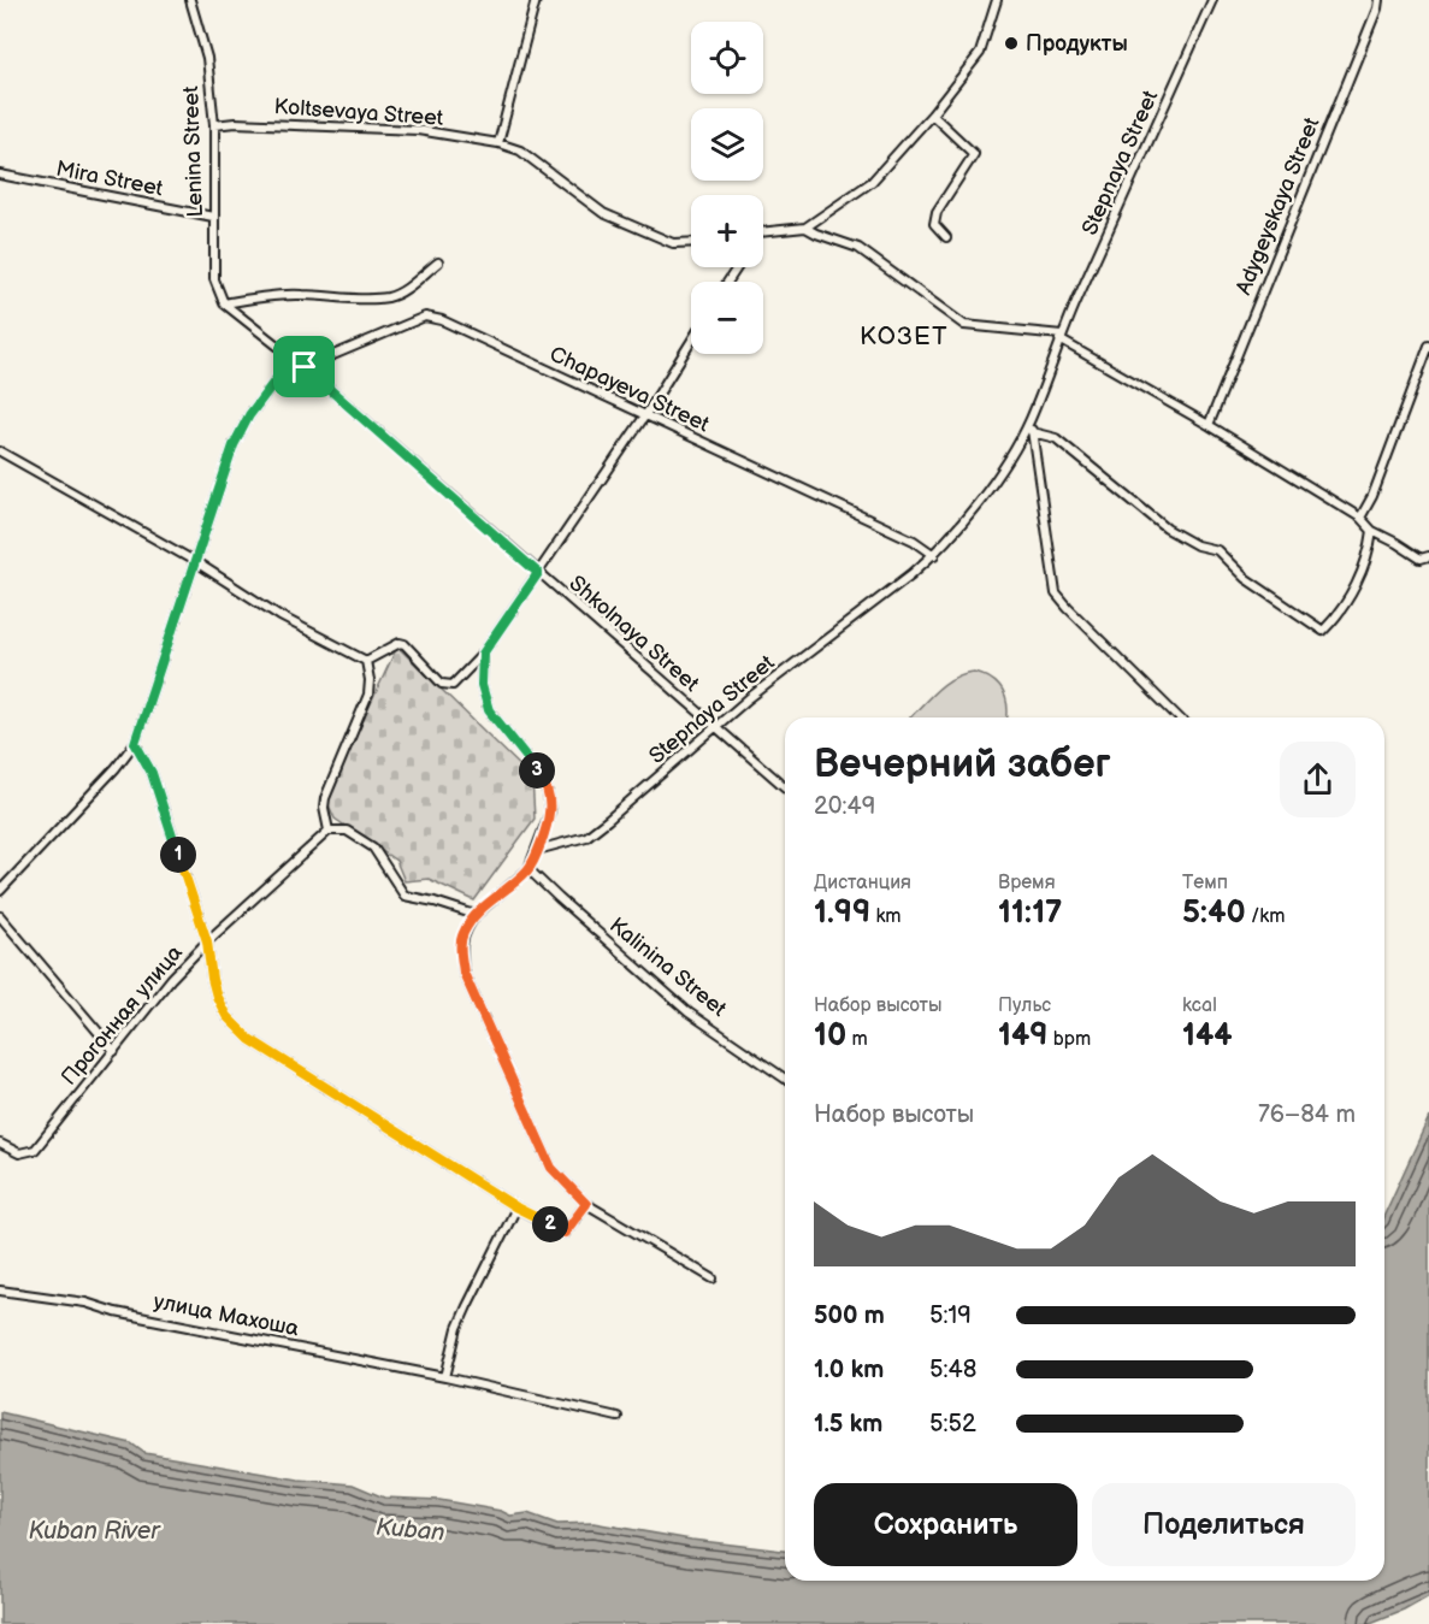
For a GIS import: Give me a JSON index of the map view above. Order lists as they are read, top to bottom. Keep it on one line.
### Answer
{"streets":{"street":["Koltsevaya Street","Lenina Street","Stepnaya Street","Mira Street","Adygeyskaya Street","Chapayeva Street","Shkolnaya Street","Kalinina Street","Прогонная улица","улица Махоша"]},"crossings":[["Koltsevaya Street","Lenina Street"],["Lenina Street","Mira Street"],["Lenina Street","Shkolnaya Street"],["Stepnaya Street","Chapayeva Street"],["Stepnaya Street","Shkolnaya Street"],["Chapayeva Street","Shkolnaya Street"]],"districts":["КОЗЕТ"],"water":["Kuban","Kuban River"],"places":["Продукты"],"page":{"map_buttons":["+","−"],"heading":["Вечерний забег","20:49"],"pins":["3","1","2"],"stats":[["Дистанция","1.99 km"],["Время","11:17"],["Темп","5:40 /km"],["Набор высоты","10 m"],["Пульс","149 bpm"],["kcal","144"]],"chart":["Набор высоты","76–84 m"],"list":[{"name":"500 m","note":"5:19"},{"name":"1.0 km","note":"5:48"},{"name":"1.5 km","note":"5:52"}],"buttons":["Сохранить","Поделиться"]}}
